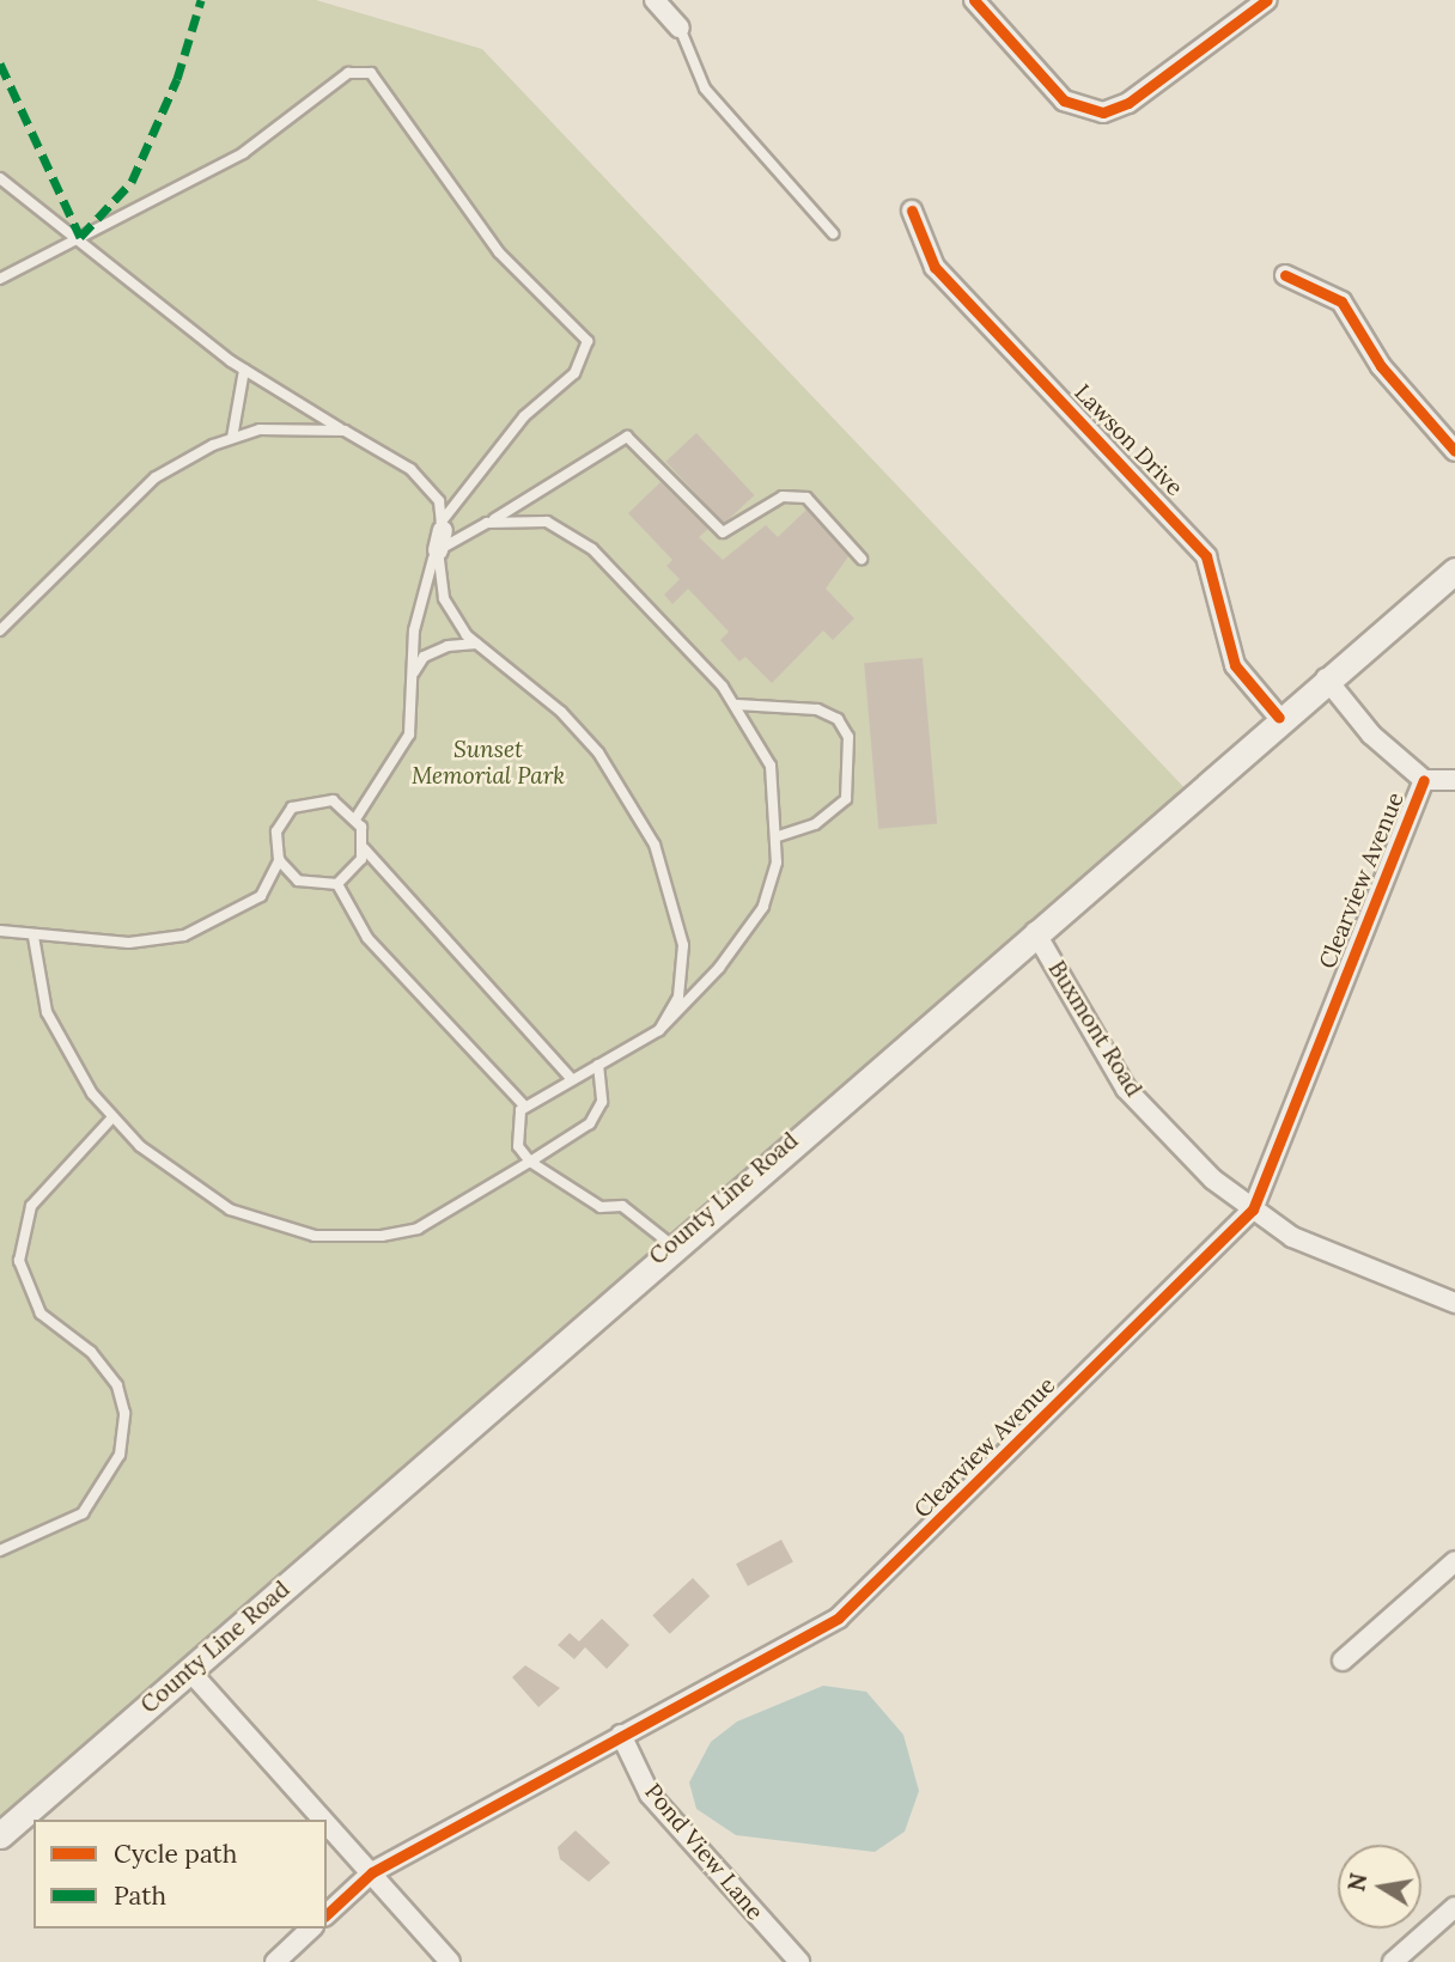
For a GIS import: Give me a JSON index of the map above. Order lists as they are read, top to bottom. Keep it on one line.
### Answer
{"streets":{"main road":["County Line Road"],"street":["Lawson Drive","Clearview Avenue","Buxmont Road","Pond View Lane"]},"crossings":[["Lawson Drive","County Line Road"],["Clearview Avenue","Buxmont Road"],["Clearview Avenue","Pond View Lane"],["Buxmont Road","County Line Road"]],"parks":["Sunset Memorial Park"],"legend":["Cycle path","Path"],"north":"left"}
